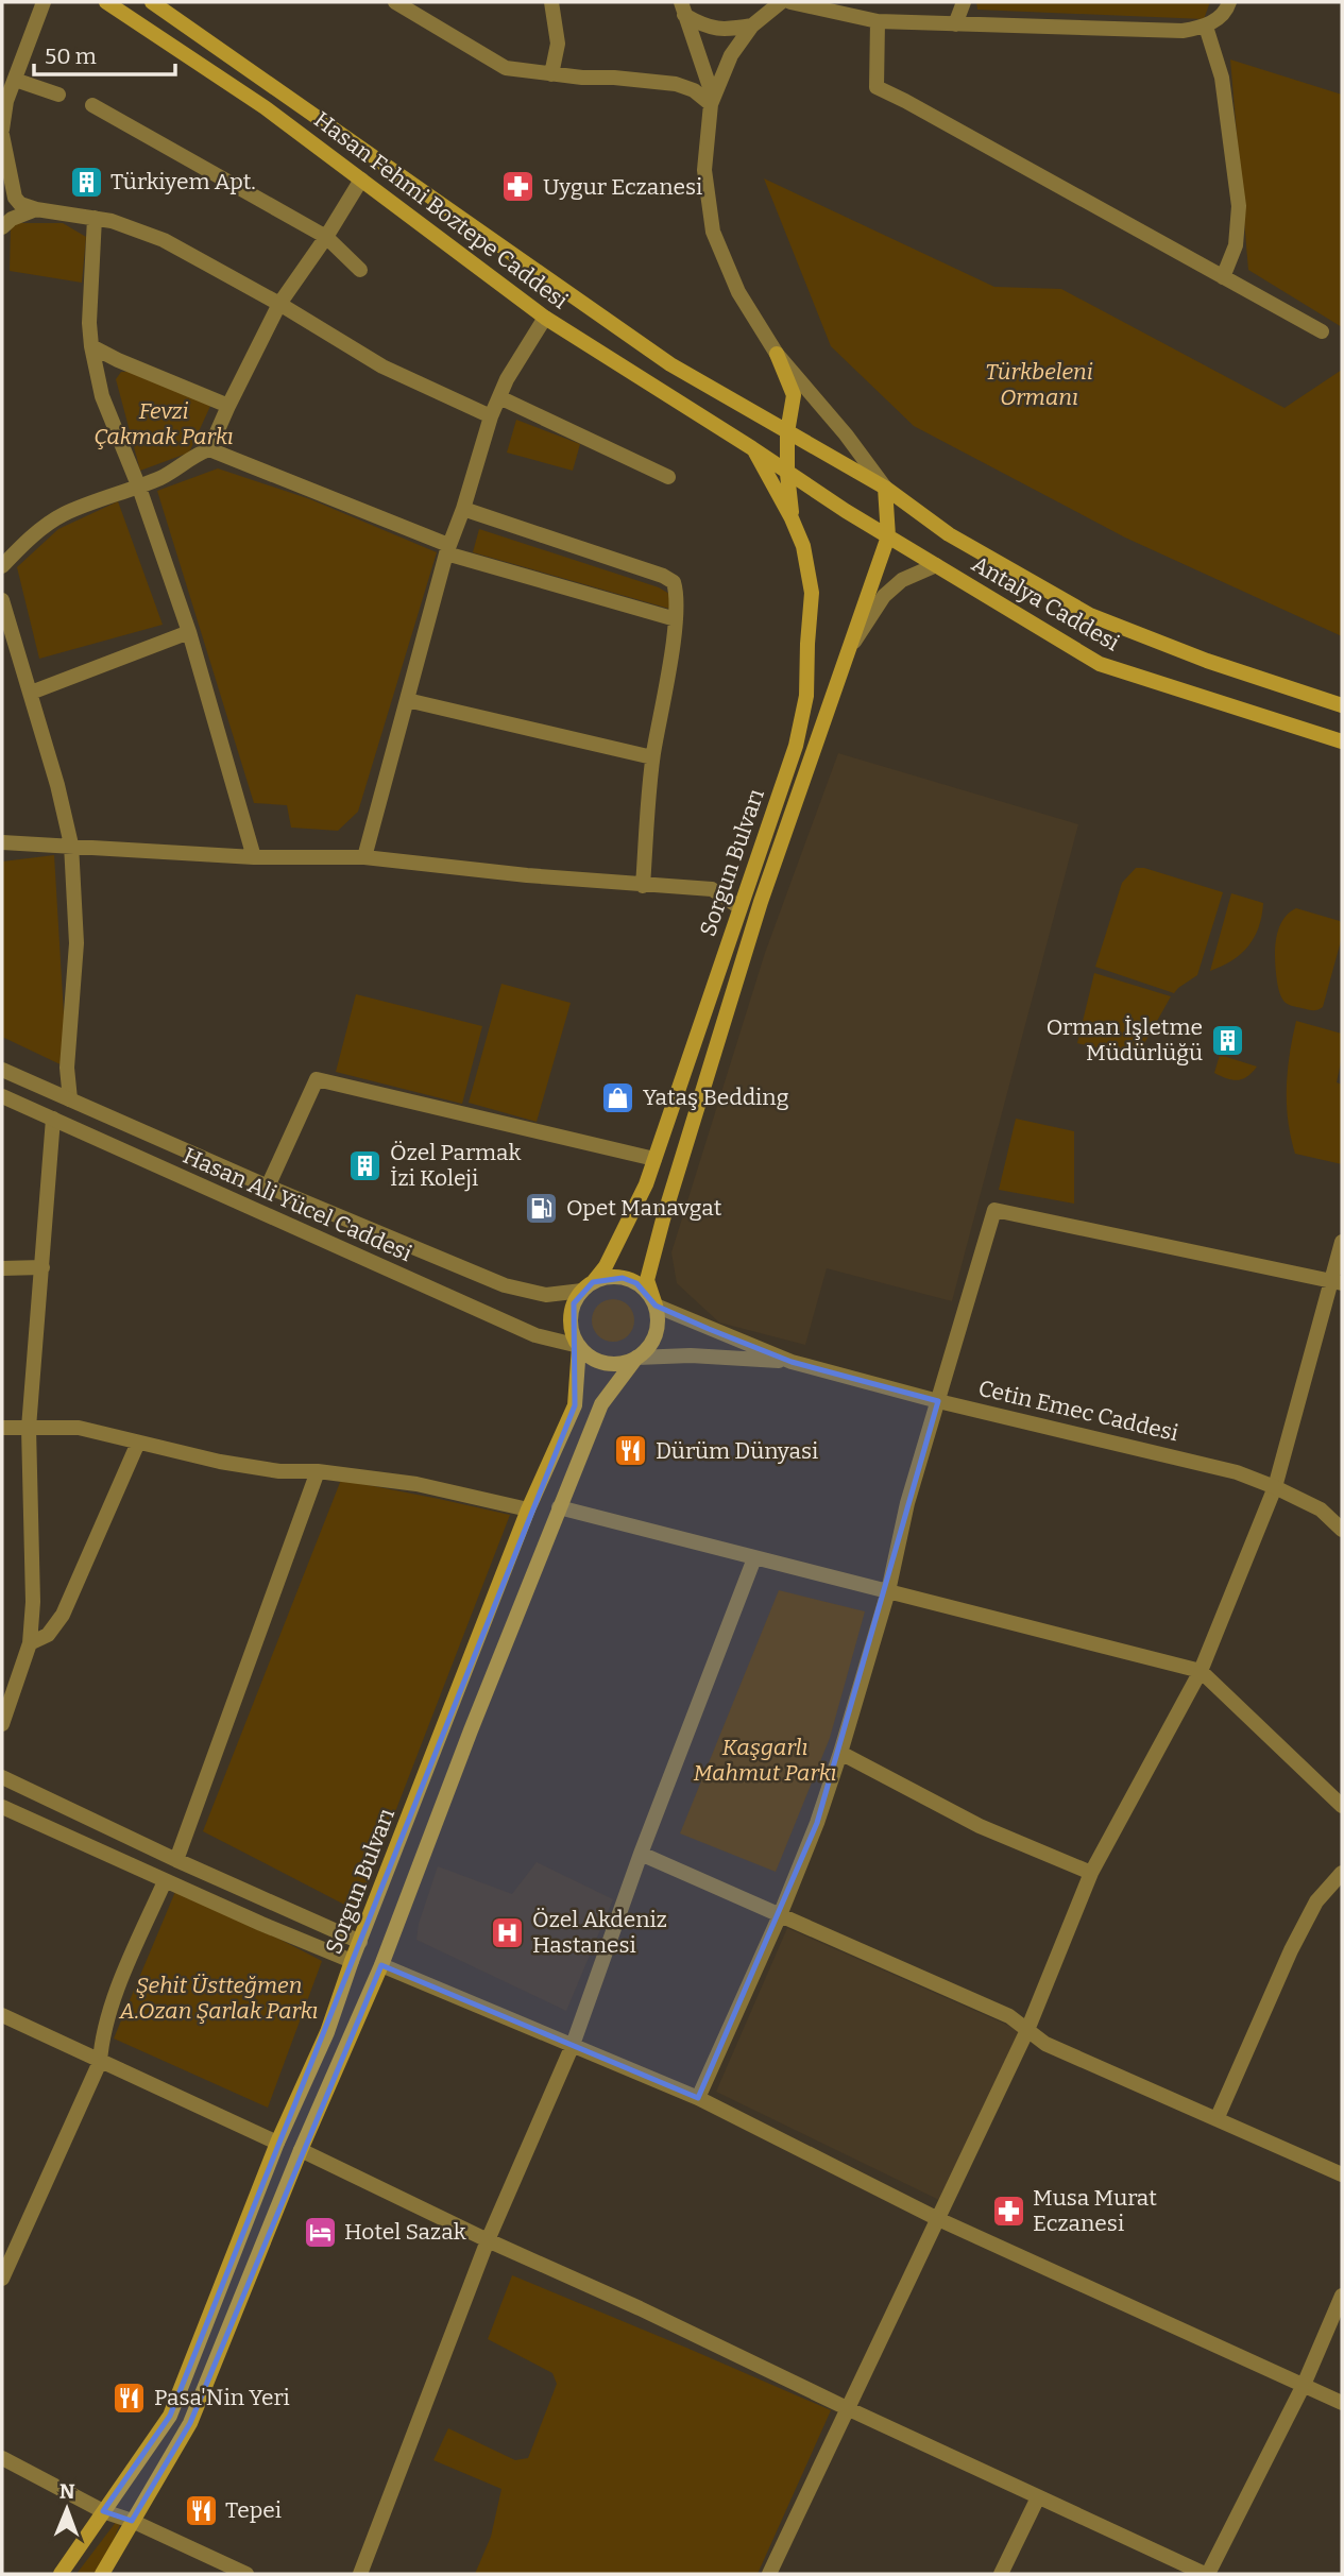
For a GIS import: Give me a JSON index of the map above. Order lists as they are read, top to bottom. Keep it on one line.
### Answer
{"streets":{"main road":["Hasan Fehmi Boztepe Caddesi","Antalya Caddesi","Sorgun Bulvarı"],"street":["Hasan Ali Yücel Caddesi","Cetin Emec Caddesi"]},"crossings":[["Hasan Fehmi Boztepe Caddesi","Antalya Caddesi"],["Hasan Fehmi Boztepe Caddesi","Sorgun Bulvarı"],["Antalya Caddesi","Sorgun Bulvarı"],["Sorgun Bulvarı","Hasan Ali Yücel Caddesi"]],"parks":["Türkbeleni Ormanı","Fevzi Çakmak Parkı","Kaşgarlı Mahmut Parkı","Şehit Üstteğmen A.Ozan Şarlak Parkı"],"places":{"building":["Türkiyem Apt.","Orman İşletme Müdürlüğü","Özel Parmak İzi Koleji"],"pharmacy":["Uygur Eczanesi","Musa Murat Eczanesi"],"shop":["Yataş Bedding"],"fuel station":["Opet Manavgat"],"restaurant":["Dürüm Dünyasi","Pasa'Nin Yeri","Tepei"],"hospital":["Özel Akdeniz Hastanesi"],"hotel":["Hotel Sazak"]},"scale_bar":"50 m","north":"top"}
